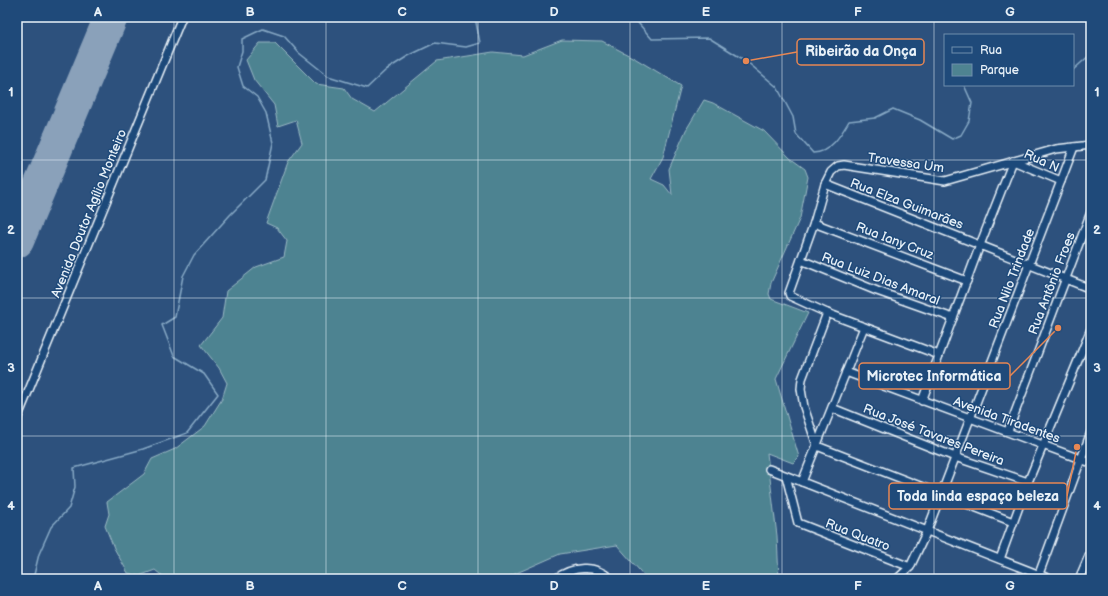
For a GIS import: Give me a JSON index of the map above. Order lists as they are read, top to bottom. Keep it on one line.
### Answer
{"streets":{"street":["Rua N","Travessa Um","Rua Elza Guimarães","Avenida Doutor Agílio Monteiro","Rua Iany Cruz","Rua Luiz Dias Amaral","Rua Nilo Trindade","Rua Antônio Froes","Avenida Tiradentes","Rua José Tavares Pereira","Rua Quatro"]},"crossings":[["Rua N","Travessa Um"],["Rua N","Rua Nilo Trindade"],["Travessa Um","Rua Elza Guimarães"],["Travessa Um","Rua Iany Cruz"],["Travessa Um","Rua Luiz Dias Amaral"],["Travessa Um","Rua Nilo Trindade"],["Rua Elza Guimarães","Rua Nilo Trindade"],["Rua Elza Guimarães","Rua Antônio Froes"],["Rua Nilo Trindade","Avenida Tiradentes"],["Rua Nilo Trindade","Rua José Tavares Pereira"],["Rua Nilo Trindade","Rua Quatro"],["Rua Antônio Froes","Avenida Tiradentes"]],"places":["Ribeirão da Onça","Microtec Informática","Toda linda espaço beleza"],"legend":["Rua","Parque"],"grid":{"columns":["A","B","C","D","E","F","G"],"rows":["1","2","3","4"]}}
